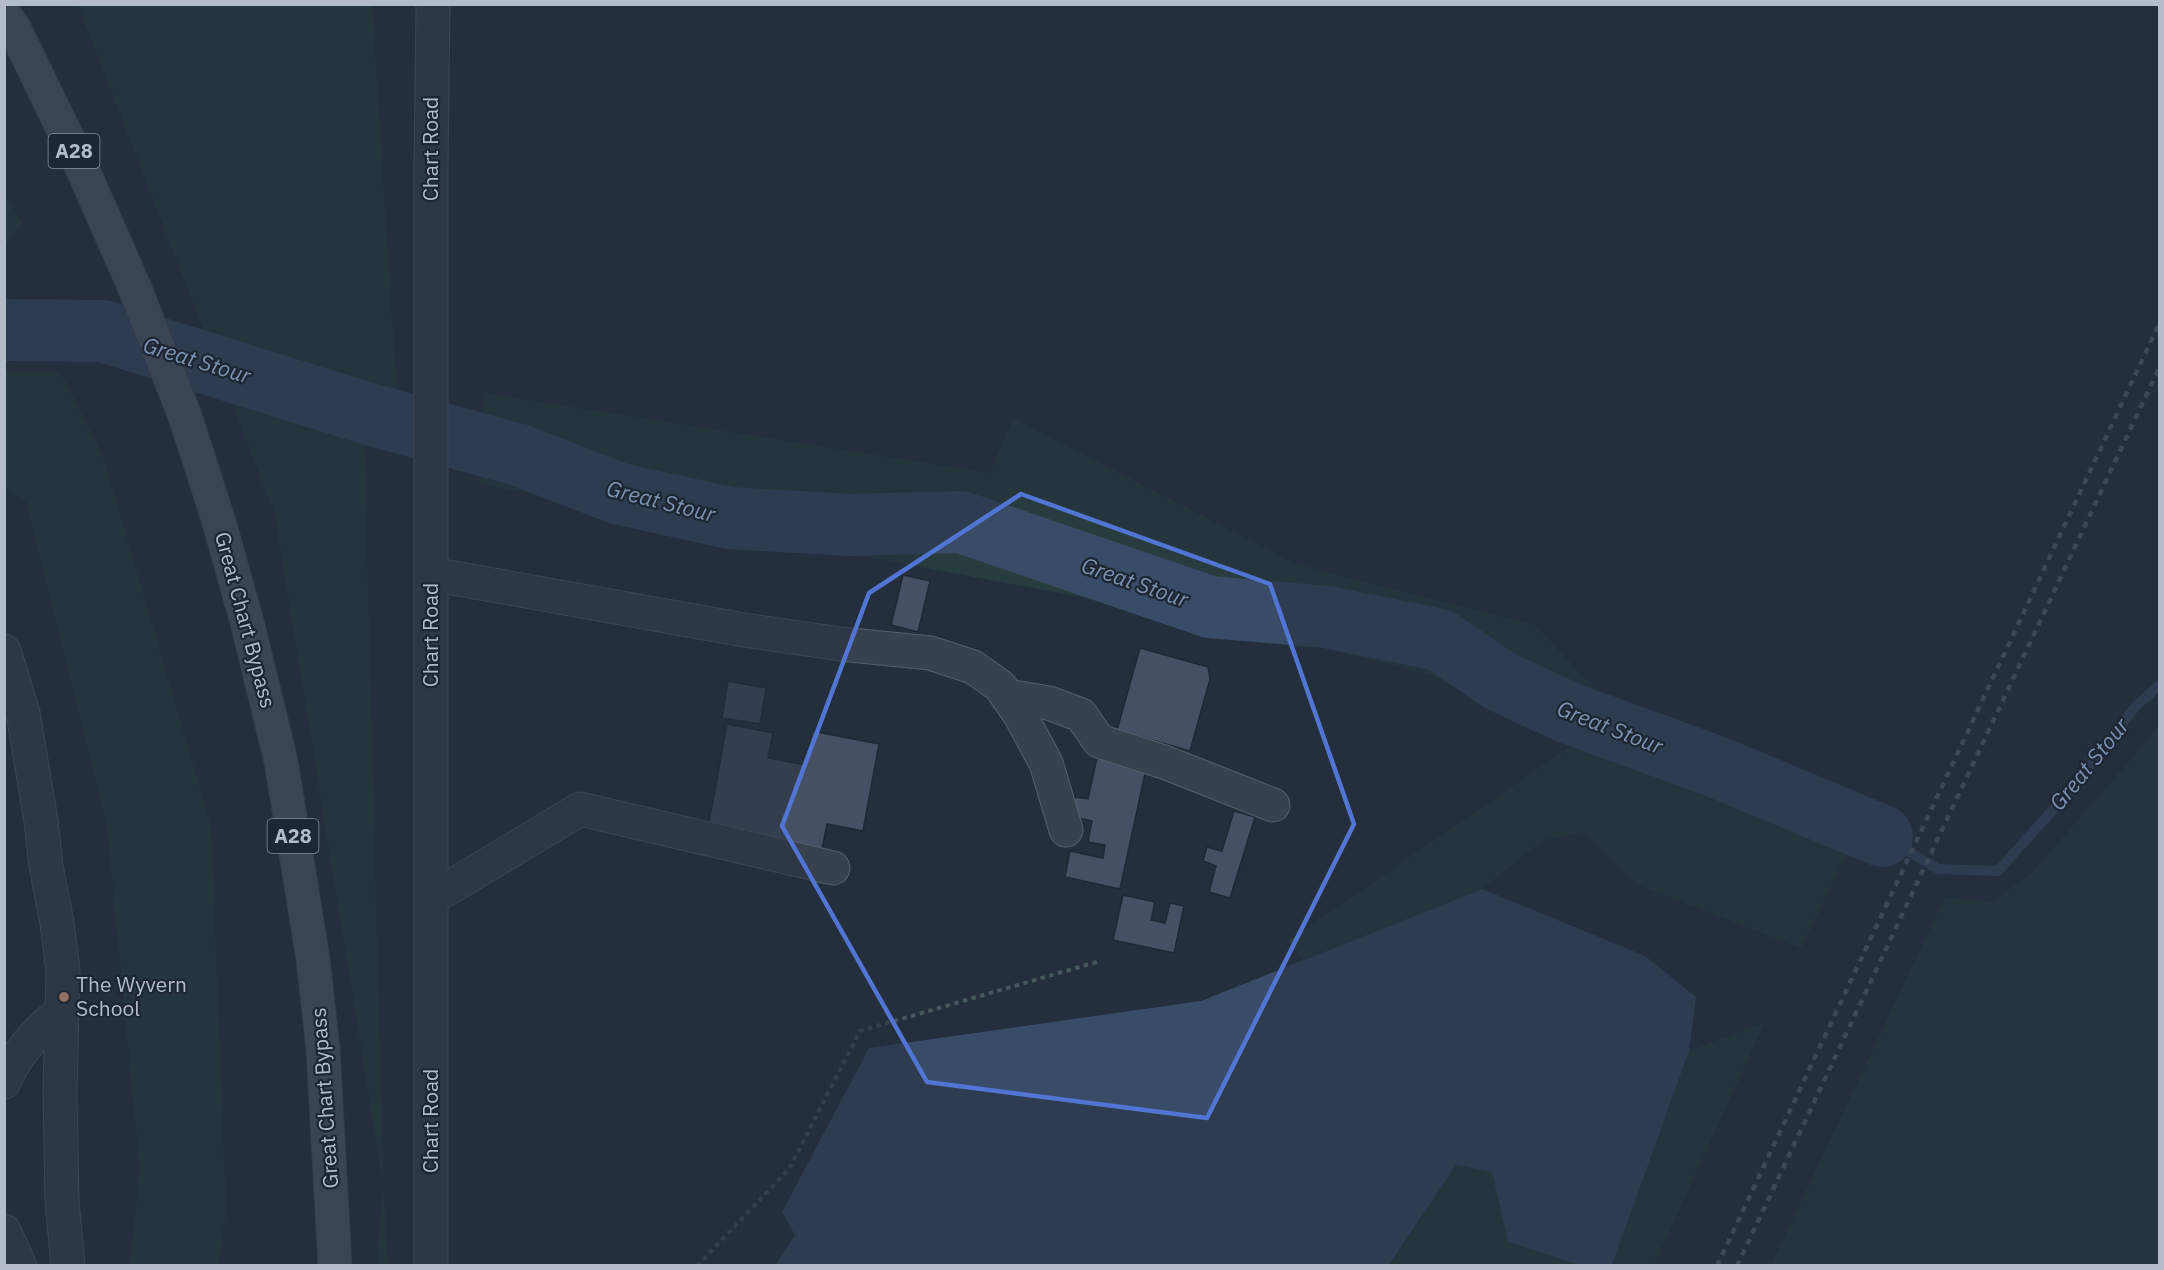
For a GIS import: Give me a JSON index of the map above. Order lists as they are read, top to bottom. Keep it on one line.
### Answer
{"streets":{"main road":["A28","Great Chart Bypass"],"street":["Chart Road"]},"water":["Great Stour"],"places":["The Wyvern School"]}
